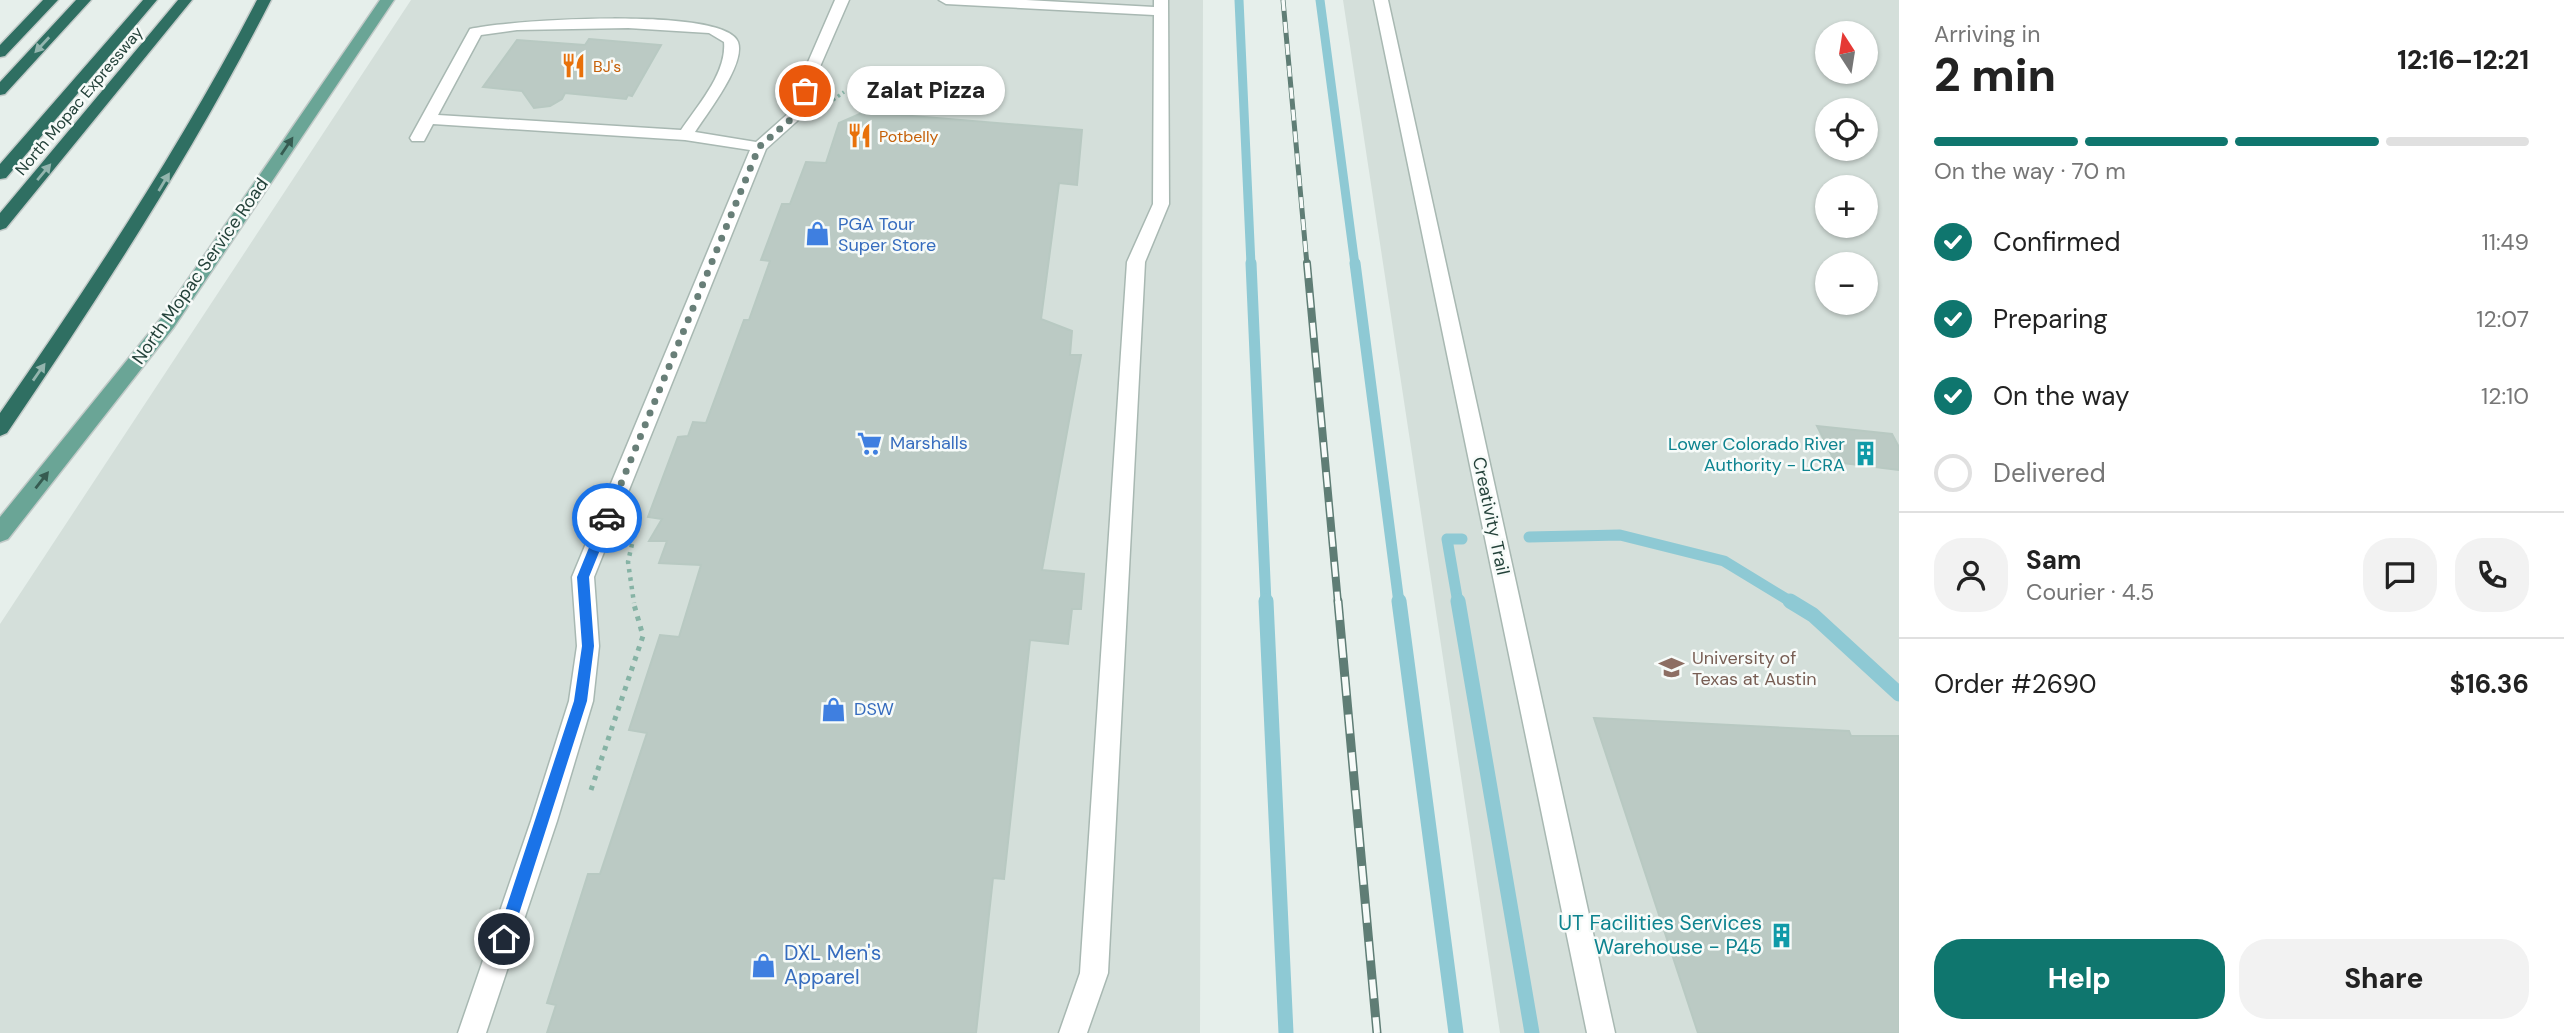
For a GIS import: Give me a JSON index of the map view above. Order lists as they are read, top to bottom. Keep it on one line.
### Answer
{"streets":{"highway":["North Mopac Expressway"],"main road":["North Mopac Service Road"],"street":["Creativity Trail"]},"one_way":["North Mopac Service Road"],"places":{"restaurant":["BJ's","Potbelly"],"other":["Zalat Pizza"],"shop":["PGA Tour Super Store","DSW","DXL Men's Apparel"],"supermarket":["Marshalls"],"building":["Lower Colorado River Authority - LCRA","UT Facilities Services Warehouse - P45"],"school or university":["University of Texas at Austin"]},"north":"top","page":{"heading":["2 min","Arriving in","12:16–12:21"],"panel":["Sam","Courier · 4.5","Order #2690","$16.36"],"map_buttons":["+","−"],"bubble":"Zalat Pizza","bar":"On the way · 70 m","list":[["Confirmed","11:49"],["Preparing","12:07"],["On the way","12:10"],"Delivered"],"buttons":["Help","Share"]}}
